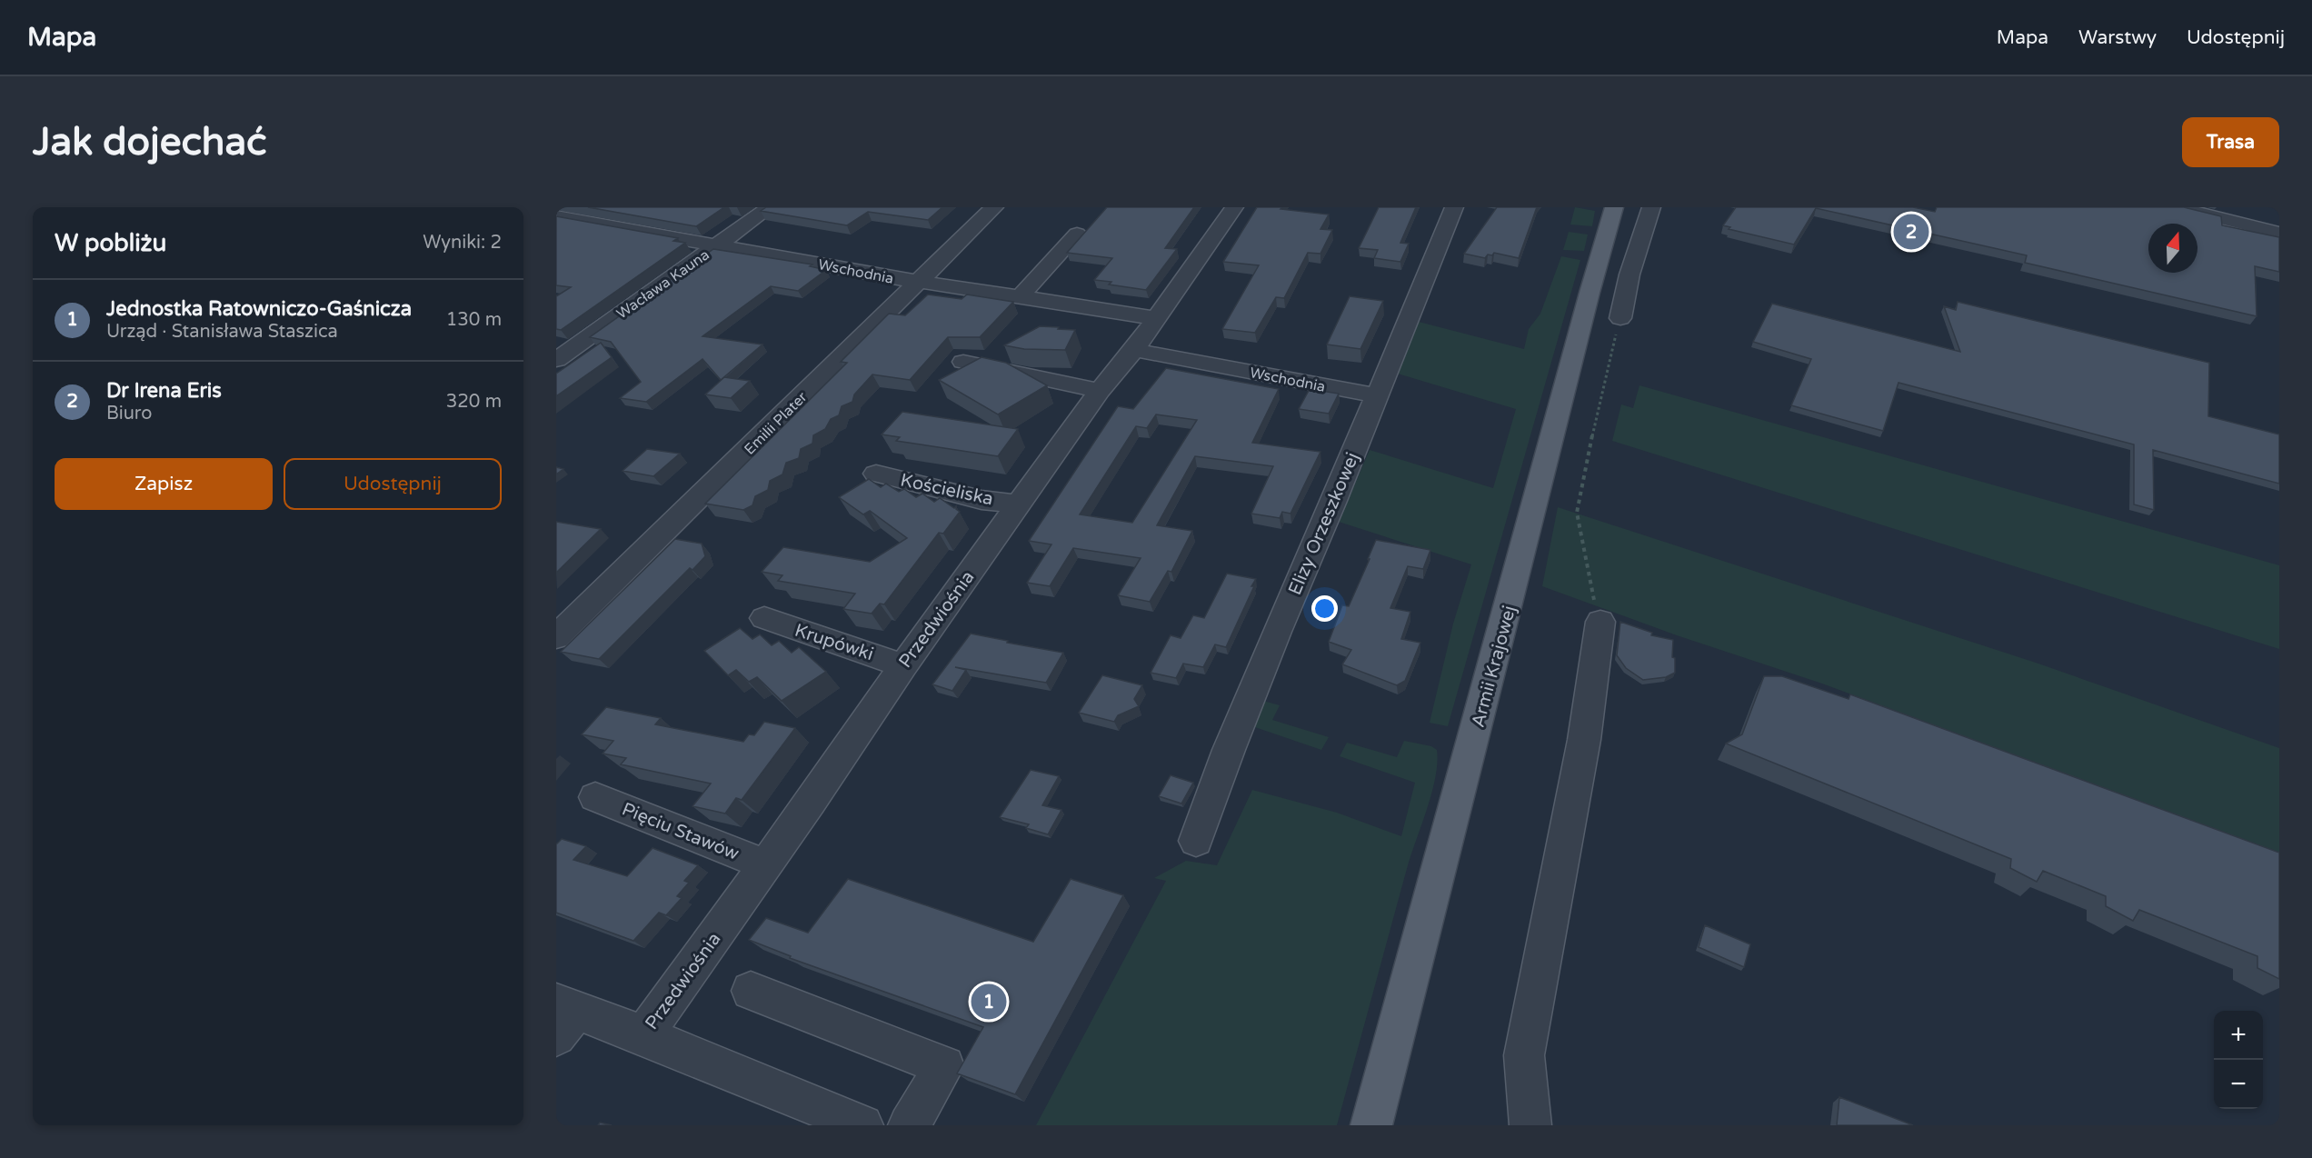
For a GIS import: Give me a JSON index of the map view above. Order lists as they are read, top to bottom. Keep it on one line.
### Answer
{"streets":{"main road":["Armii Krajowej"],"street":["Wschodnia","Wacława Kauna","Emilii Plater","Kościeliska","Elizy Orzeszkowej","Przedwiośnia","Krupówki","Pięciu Stawów"]},"crossings":[["Wschodnia","Wacława Kauna"],["Wschodnia","Emilii Plater"],["Wschodnia","Elizy Orzeszkowej"],["Wschodnia","Przedwiośnia"],["Kościeliska","Przedwiośnia"],["Przedwiośnia","Krupówki"],["Przedwiośnia","Pięciu Stawów"]],"north":"top","page":{"header":"Mapa","nav":["Mapa","Warstwy","Udostępnij"],"buttons":["Trasa",["Zapisz","Udostępnij"]],"title":"Jak dojechać","heading":["W pobliżu","Wyniki: 2"],"pins":["2","1"],"list":[{"mark":"1","name":"Jednostka Ratowniczo-Gaśnicza","note":"Urząd · Stanisława Staszica","value":"130 m"},{"mark":"2","name":"Dr Irena Eris","note":"Biuro","value":"320 m"}],"map_buttons":["+","−"]}}
